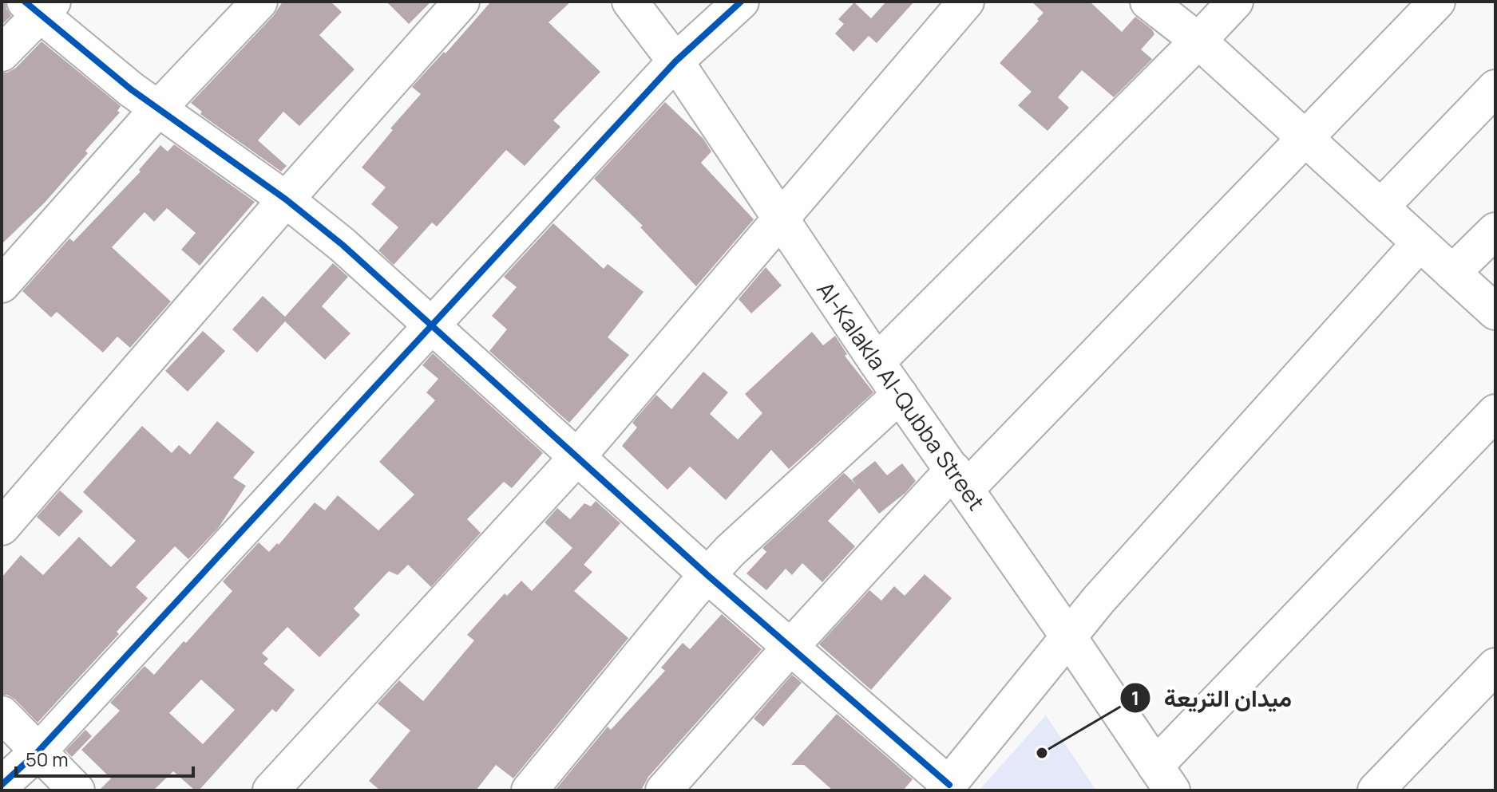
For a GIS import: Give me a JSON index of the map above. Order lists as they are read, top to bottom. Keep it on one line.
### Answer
{"streets":{"street":["Al-Kalakla Al-Qubba Street"]},"places":["ميدان التريعة"],"scale_bar":"50 m"}
